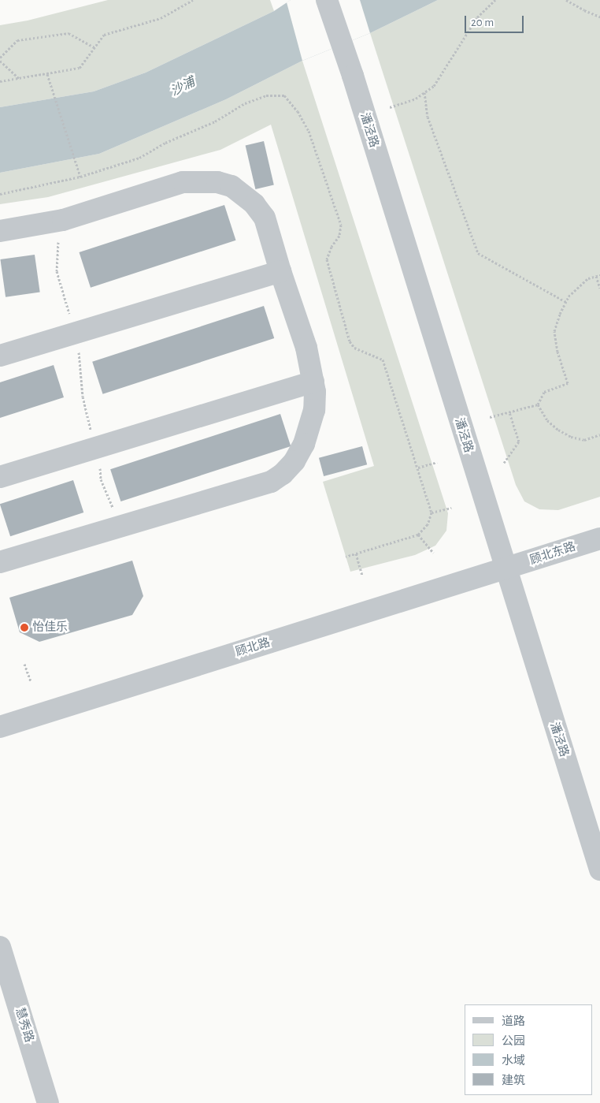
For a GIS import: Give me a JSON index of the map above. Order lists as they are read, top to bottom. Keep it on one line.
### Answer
{"streets":{"street":["潘泾路","顾北东路","顾北路","慧秀路"]},"crossings":[["潘泾路","顾北东路"],["潘泾路","顾北路"],["顾北东路","顾北路"]],"water":["沙浦"],"places":["怡佳乐"],"legend":["道路","公园","水域","建筑"],"scale_bar":"20 m"}
